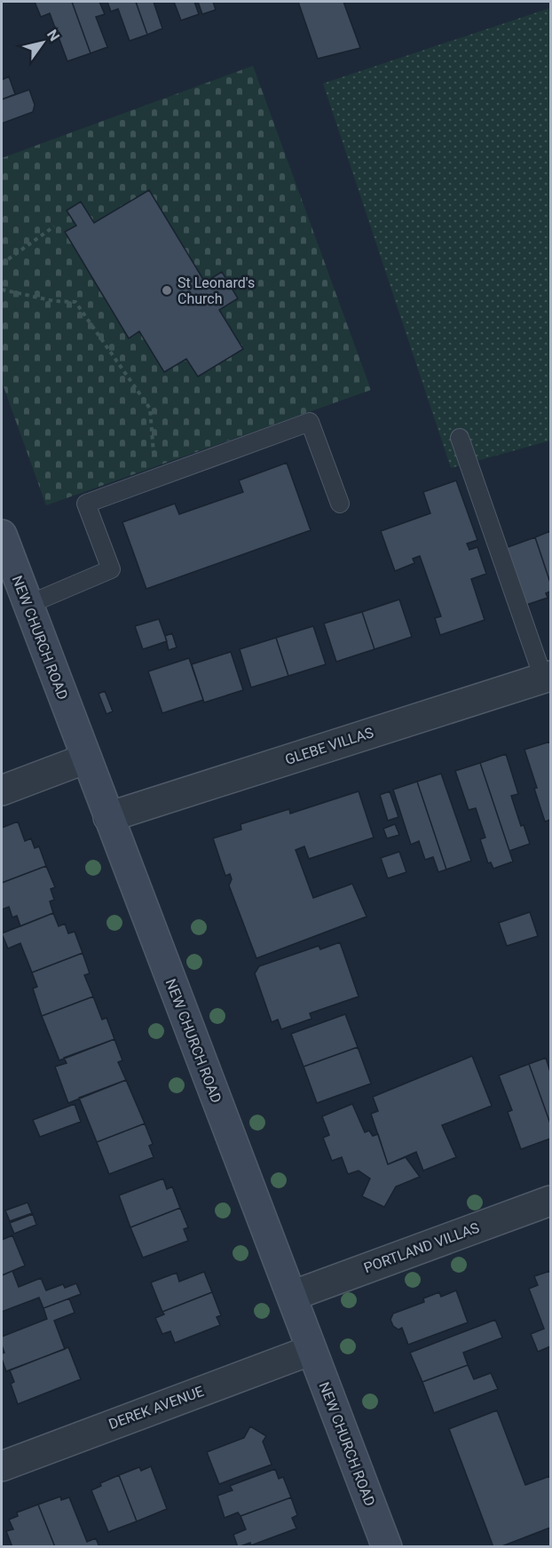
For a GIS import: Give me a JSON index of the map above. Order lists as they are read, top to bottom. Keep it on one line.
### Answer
{"streets":{"main road":["NEW CHURCH ROAD"],"street":["GLEBE VILLAS","PORTLAND VILLAS","DEREK AVENUE"]},"crossings":[["NEW CHURCH ROAD","GLEBE VILLAS"],["NEW CHURCH ROAD","PORTLAND VILLAS"],["NEW CHURCH ROAD","DEREK AVENUE"]],"places":["St Leonard's Church"],"north":"top right"}
